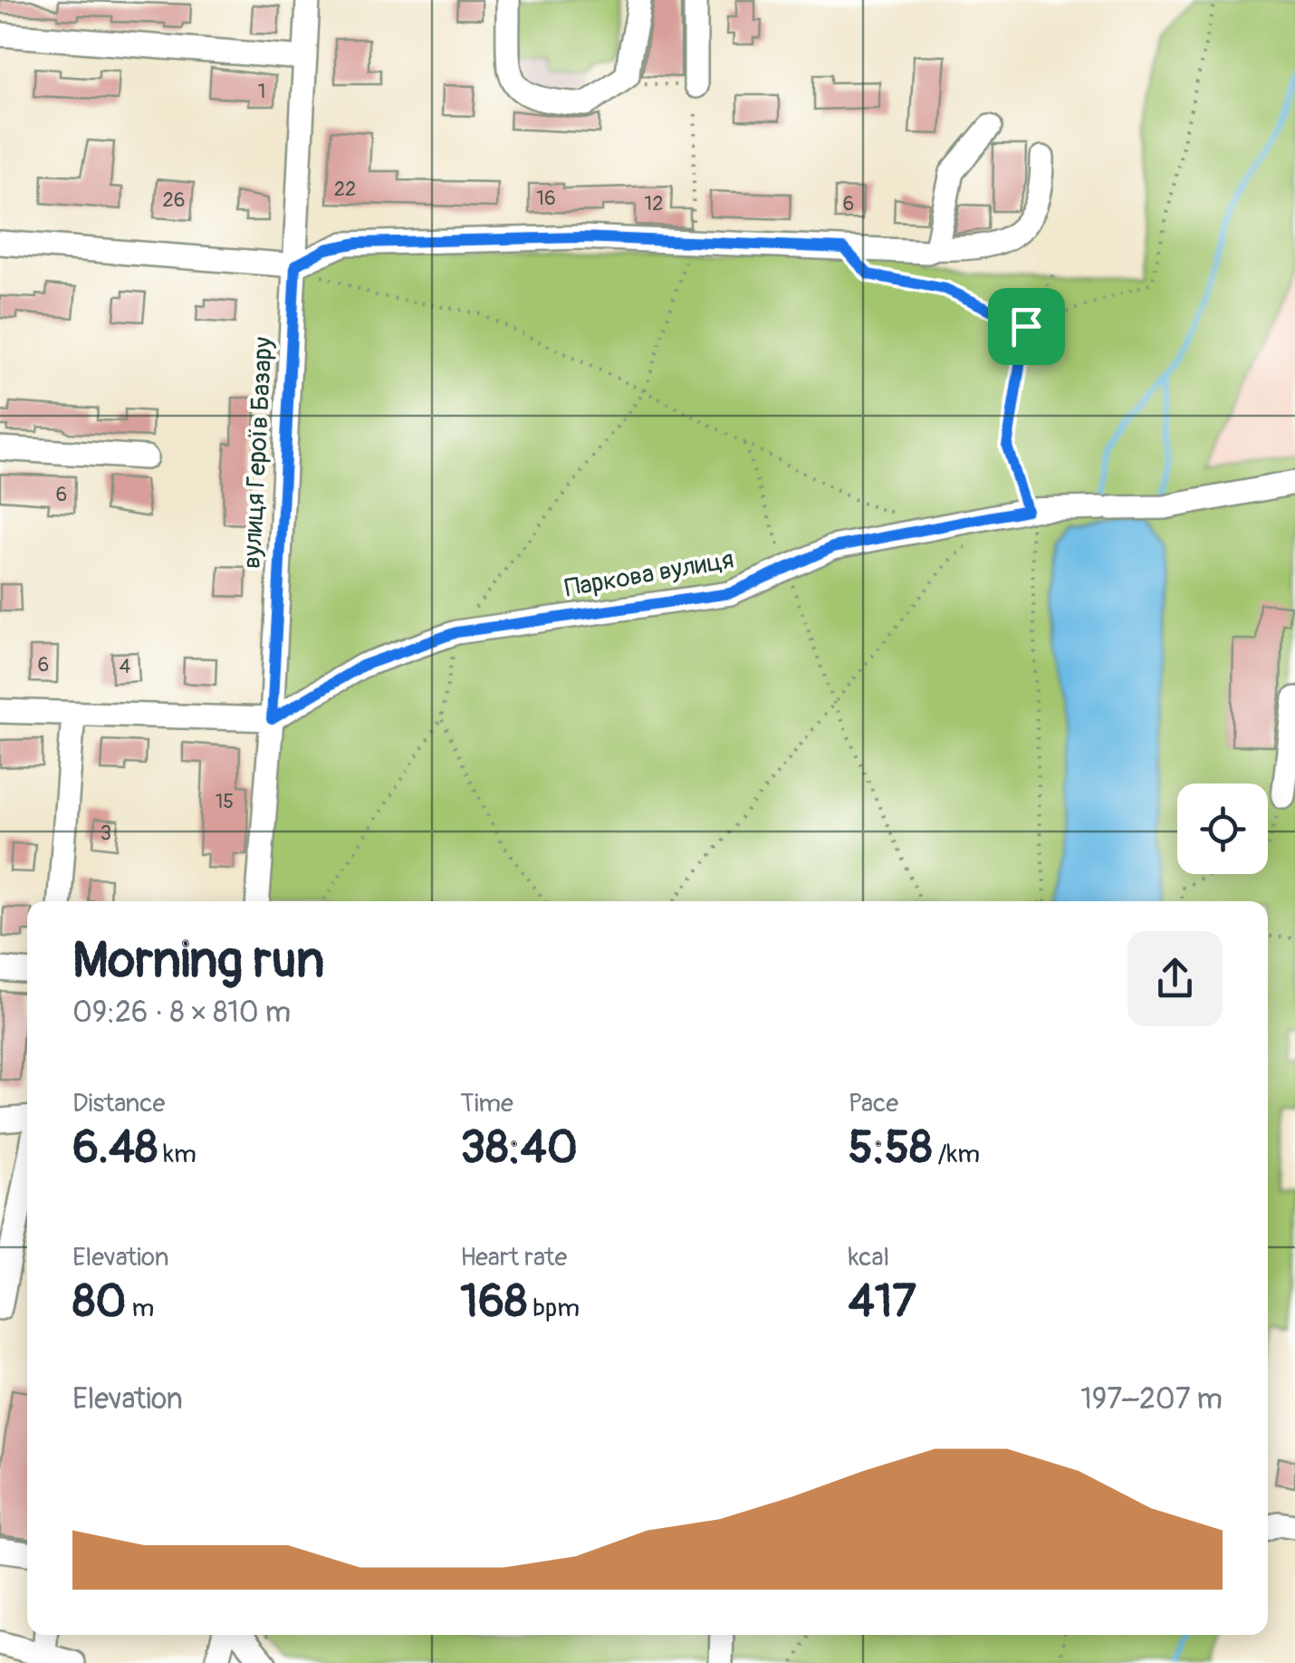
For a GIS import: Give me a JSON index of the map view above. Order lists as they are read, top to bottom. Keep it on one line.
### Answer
{"streets":{"street":["вулиця Героїв Базару","Паркова вулиця"]},"crossings":[["вулиця Героїв Базару","Паркова вулиця"]],"house_numbers":["1","22","16","26","12","6","6","6","4","15","3"],"page":{"heading":["Morning run","09:26 · 8 × 810 m"],"stats":[["Distance","6.48 km"],["Time","38:40"],["Pace","5:58 /km"],["Elevation","80 m"],["Heart rate","168 bpm"],["kcal","417"]],"chart":["Elevation","197–207 m"]}}
